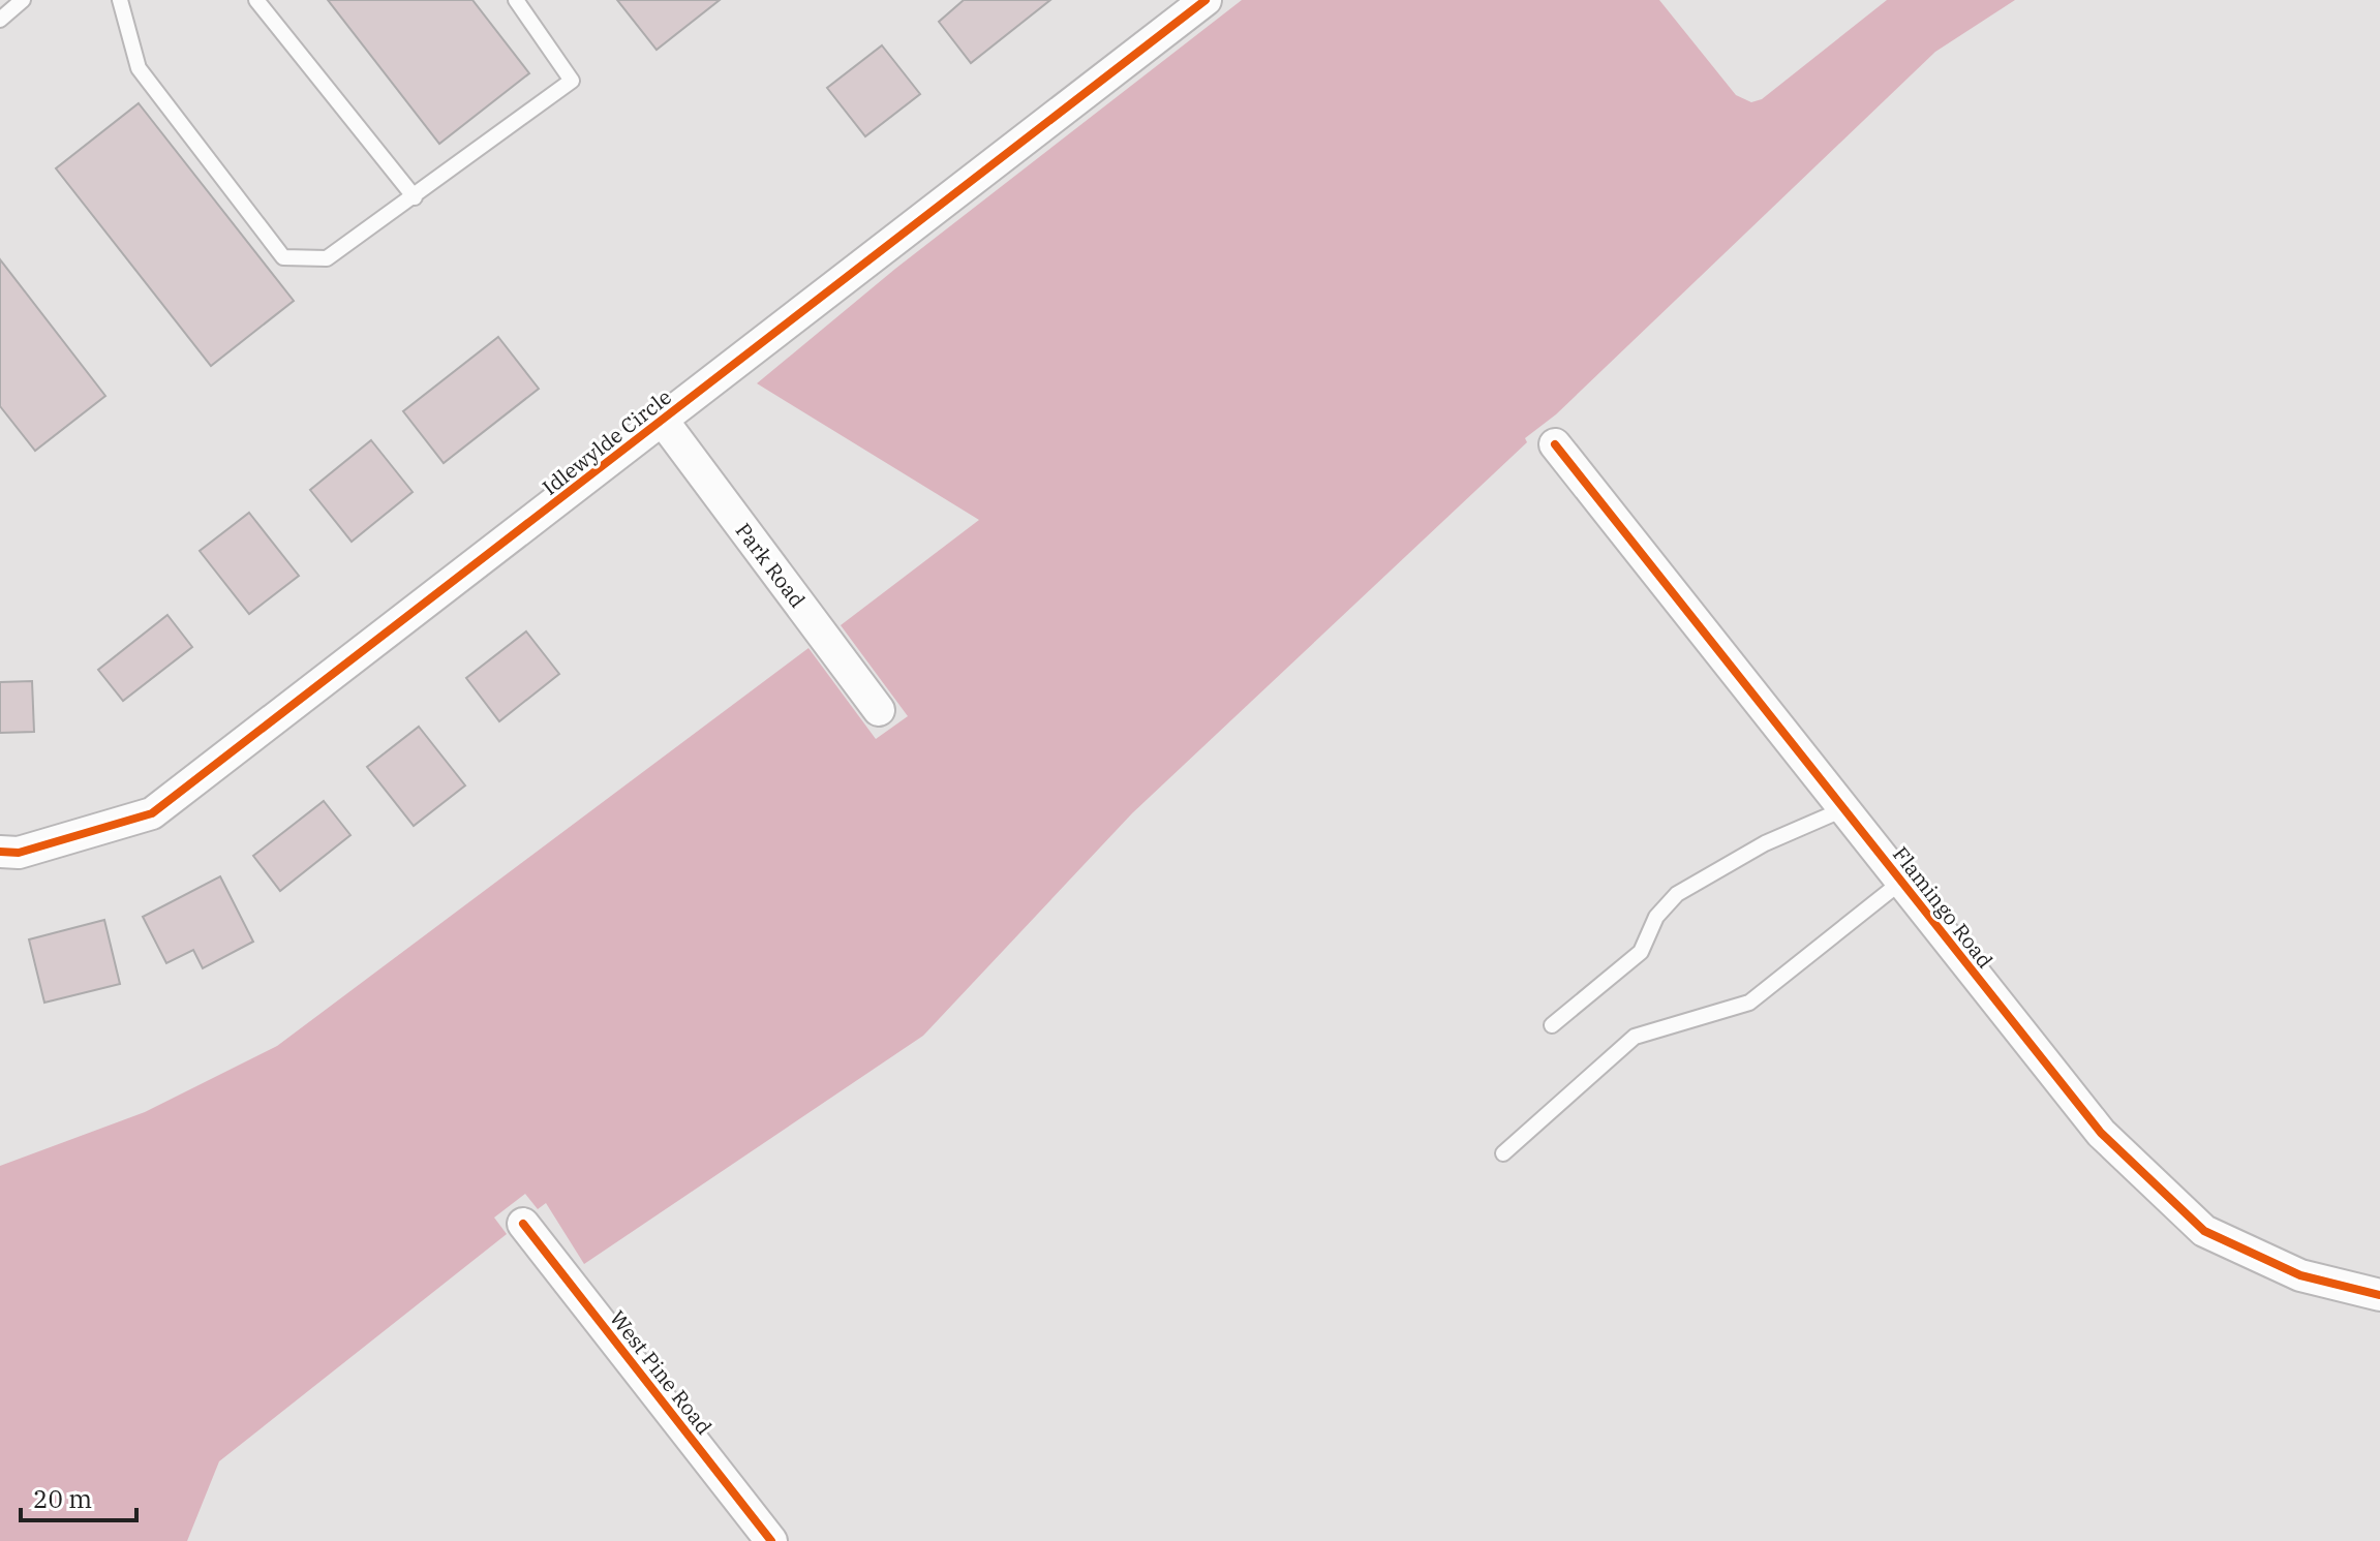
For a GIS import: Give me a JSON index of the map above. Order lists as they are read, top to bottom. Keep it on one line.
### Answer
{"streets":{"street":["Idlewylde Circle","Park Road","Flamingo Road","West Pine Road"]},"crossings":[["Idlewylde Circle","Park Road"]],"scale_bar":"20 m"}
